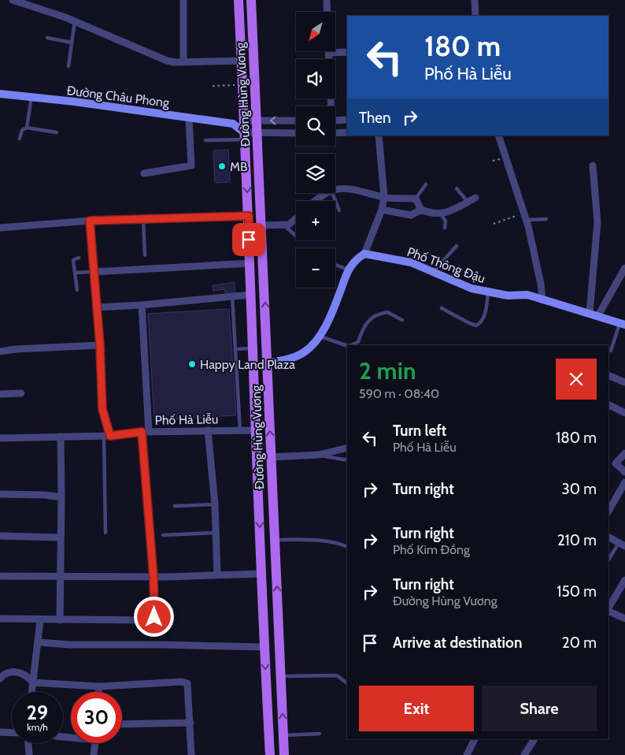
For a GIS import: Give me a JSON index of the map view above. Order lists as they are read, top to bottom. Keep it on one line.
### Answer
{"streets":{"main road":["Đường Hùng Vương"],"street":["Đường Châu Phong","Phố Thông Đậu","Phố Hà Liễu"]},"crossings":[["Đường Hùng Vương","Đường Châu Phong"],["Đường Hùng Vương","Phố Hà Liễu"]],"places":["MB","Happy Land Plaza"],"north":"bottom left","page":{"map_buttons":["+","−"],"turn":["180 m","Phố Hà Liễu"],"then":"Then","heading":["2 min","590 m · 08:40"],"list":[{"name":"Turn left","note":"Phố Hà Liễu","value":"180 m"},{"name":"Turn right","value":"30 m"},{"name":"Turn right","note":"Phố Kim Đồng","value":"210 m"},{"name":"Turn right","note":"Đường Hùng Vương","value":"150 m"},{"name":"Arrive at destination","value":"20 m"}],"buttons":["Exit","Share"],"speed":"29 km/h","limit":"30"}}
